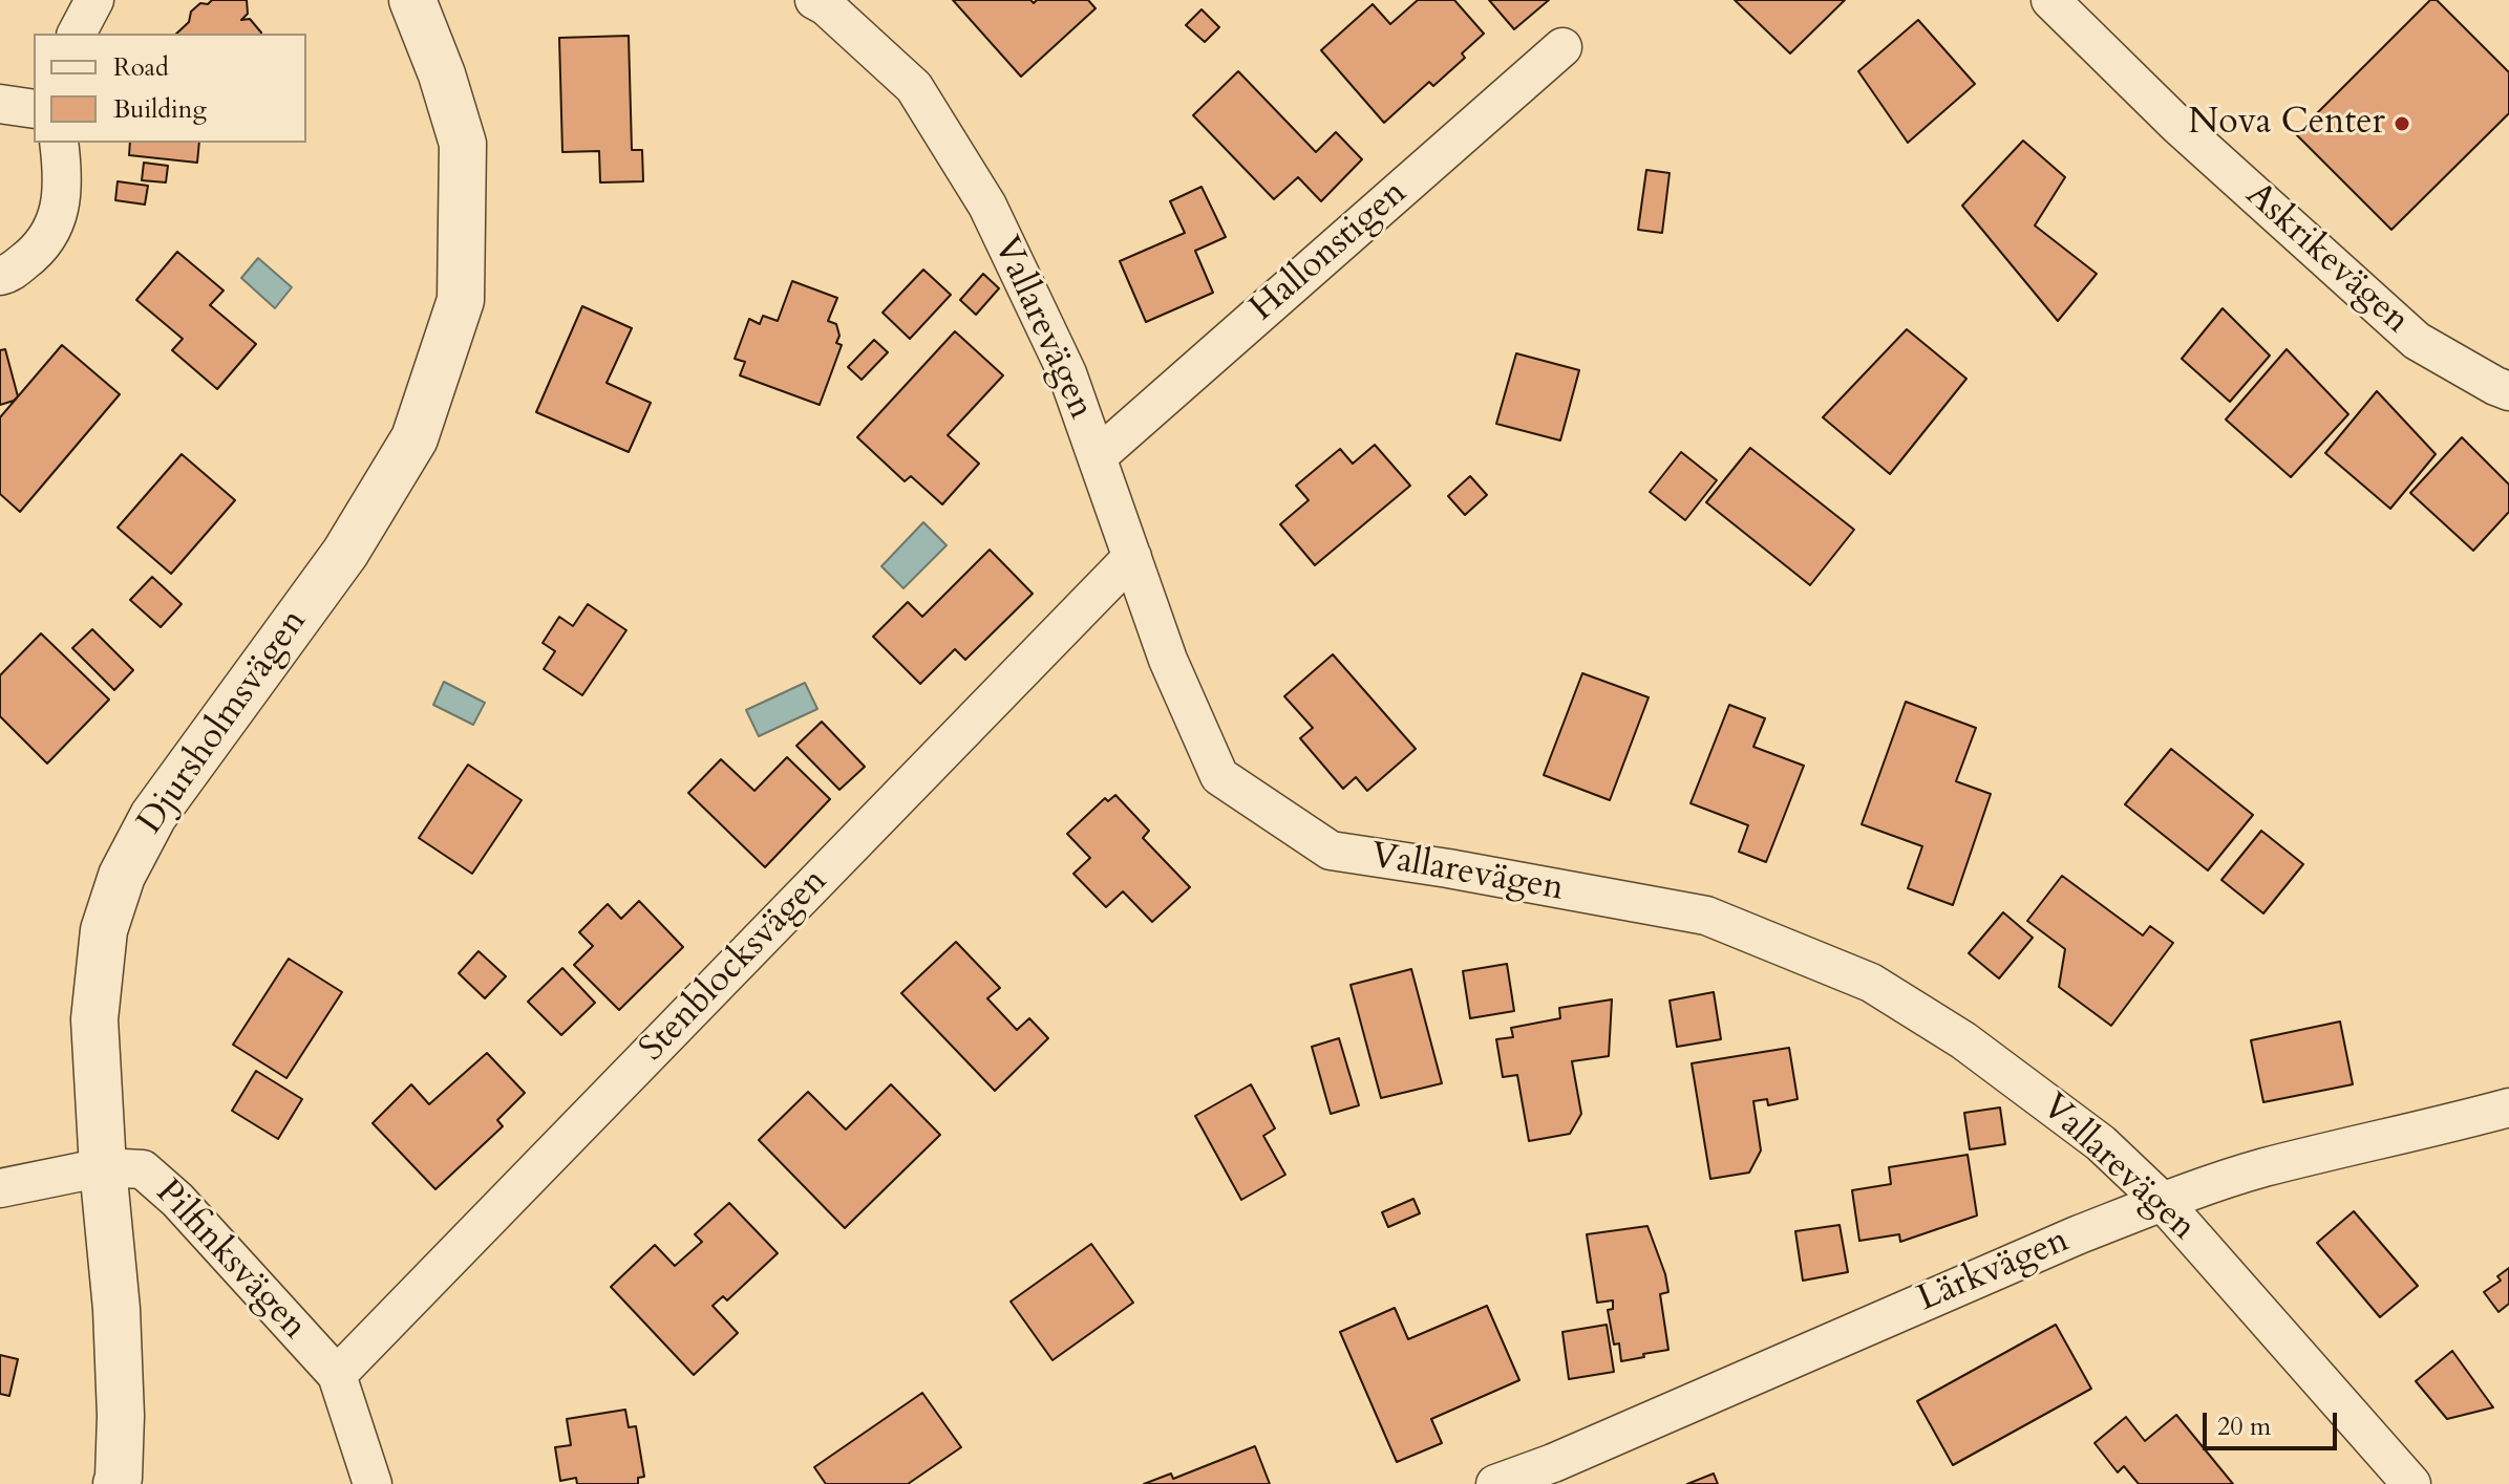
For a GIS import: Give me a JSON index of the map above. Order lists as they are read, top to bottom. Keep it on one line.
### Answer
{"streets":{"street":["Hallonstigen","Askrikevägen","Vallarevägen","Djursholmsvägen","Stenblocksvägen","Pilfinksvägen","Lärkvägen"]},"crossings":[["Hallonstigen","Vallarevägen"],["Vallarevägen","Stenblocksvägen"],["Vallarevägen","Lärkvägen"],["Djursholmsvägen","Pilfinksvägen"],["Stenblocksvägen","Pilfinksvägen"]],"places":["Nova Center"],"legend":["Road","Building"],"scale_bar":"20 m"}
